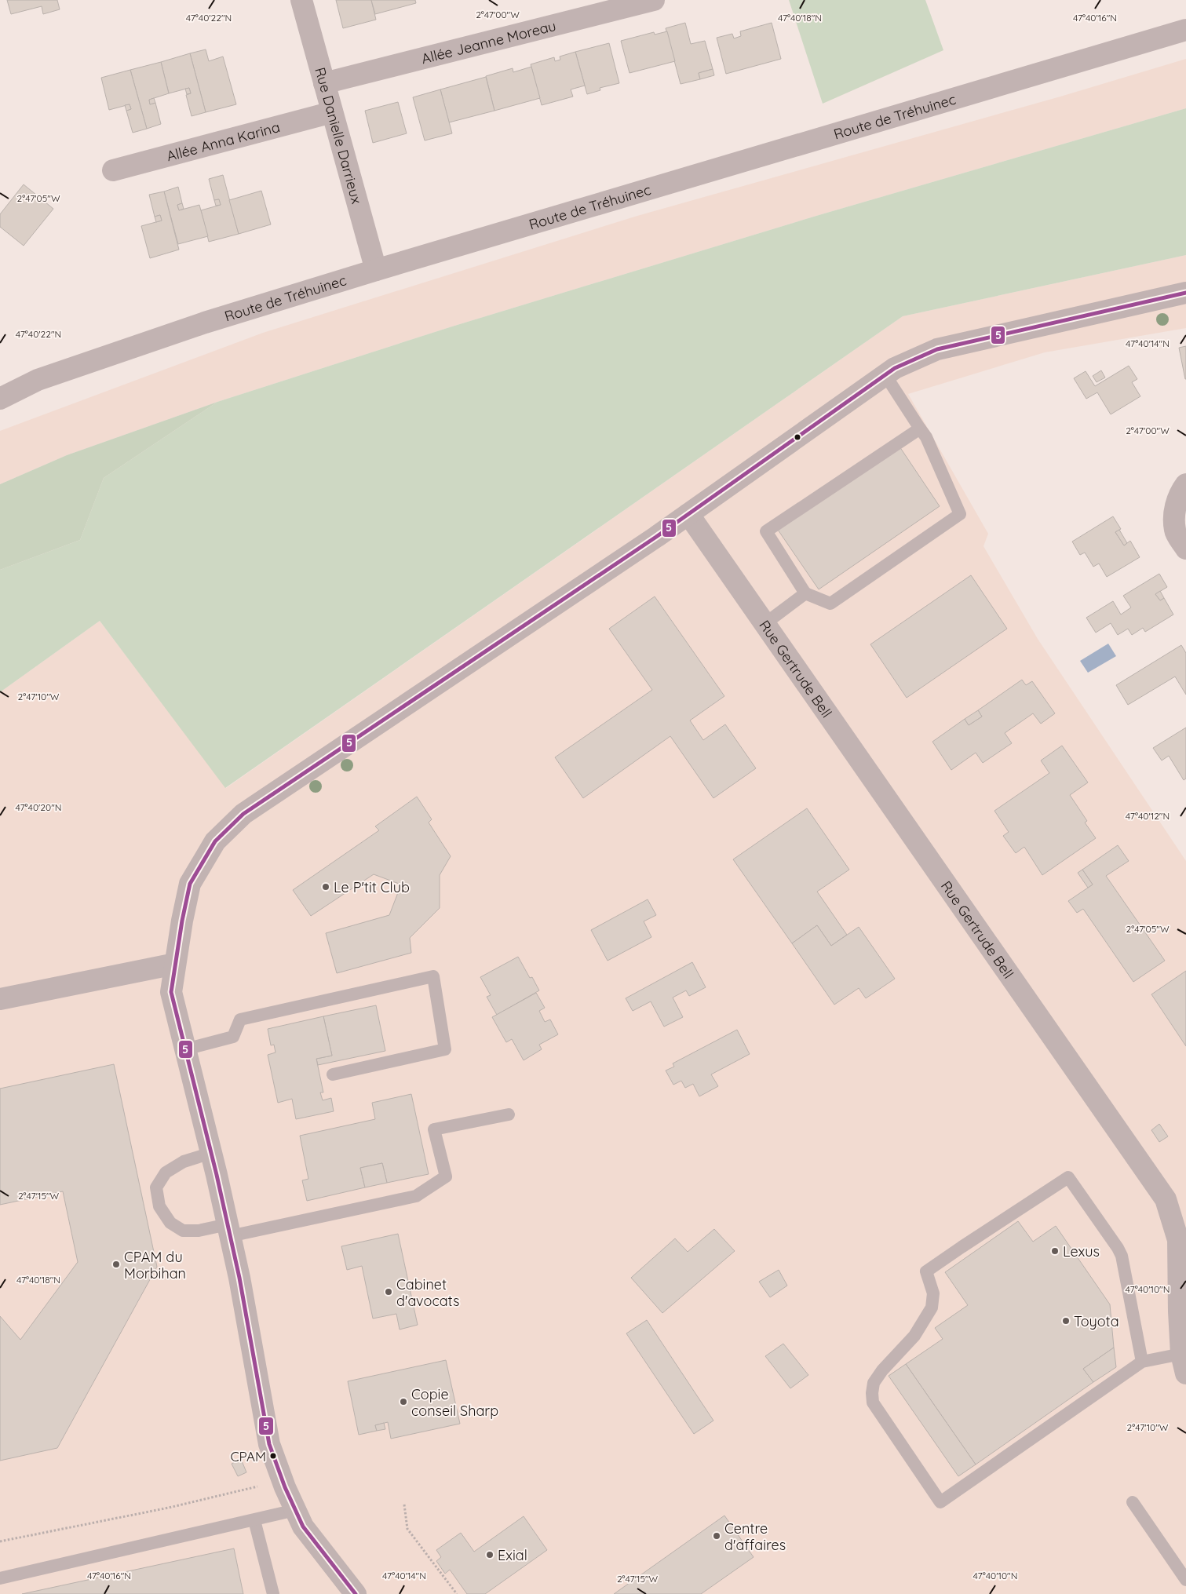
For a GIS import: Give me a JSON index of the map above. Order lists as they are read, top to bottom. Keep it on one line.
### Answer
{"streets":{"street":["Allée Jeanne Moreau","Route de Tréhuinec","Rue Danielle Darrieux","Allée Anna Karina","Rue Gertrude Bell"]},"crossings":[["Allée Jeanne Moreau","Rue Danielle Darrieux"],["Route de Tréhuinec","Rue Danielle Darrieux"],["Rue Danielle Darrieux","Allée Anna Karina"]],"places":["Le P'tit Club","Lexus","CPAM du Morbihan","Cabinet d'avocats","Toyota","Copie conseil Sharp","CPAM","Centre d'affaires","Exial"],"lines":["transit line 5"],"coordinates":["2°47'00\"W","47°40'22\"N","47°40'18\"N","47°40'16\"N","2°47'05\"W","47°40'14\"N","2°47'10\"W","47°40'20\"N","47°40'12\"N","2°47'15\"W","47°40'10\"N"]}
